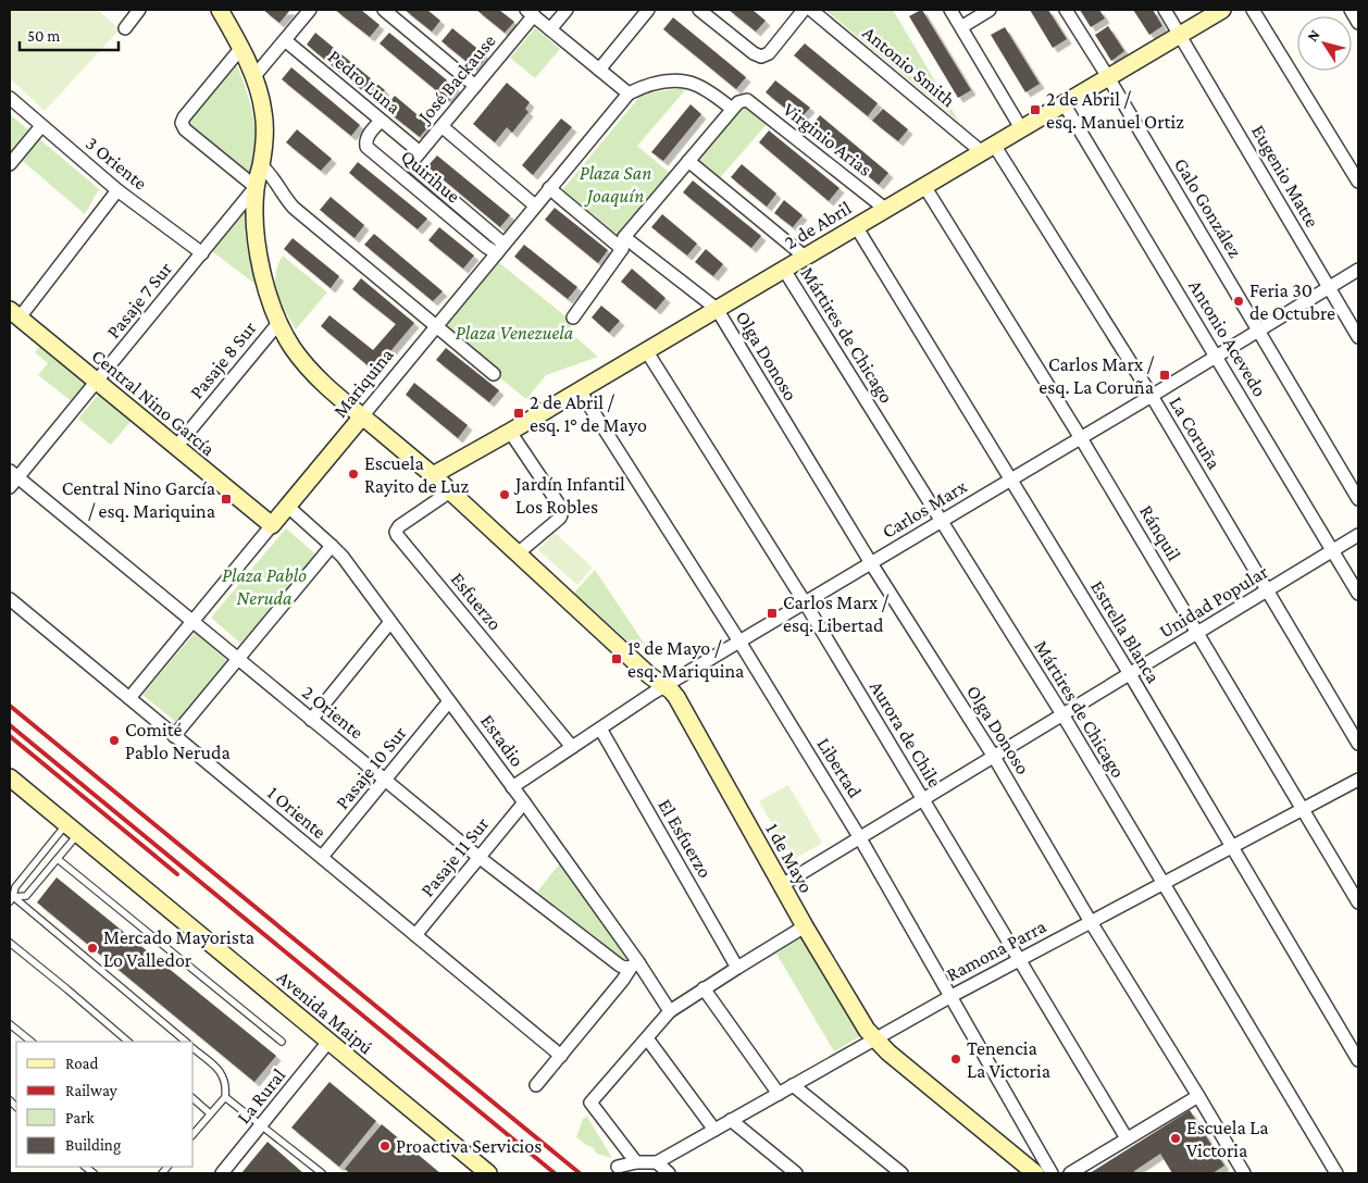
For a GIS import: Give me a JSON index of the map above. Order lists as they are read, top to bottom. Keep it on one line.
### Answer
{"streets":{"street":["Antonio Smith","José Backause","Pedro Luna","Virginio Arias","3 Oriente","Quirihue","Eugenio Matte","Galo González","2 de Abril","Pasaje 7 Sur","Mártires de Chicago","Antonio Acevedo","Olga Donoso","Pasaje 8 Sur","Mariquina","Central Nino García","La Coruña","Carlos Marx","Ránquil","Esfuerzo","Unidad Popular","Estrella Blanca","2 Oriente","Aurora de Chile","Estadio","Pasaje 10 Sur","Libertad","1 Oriente","El Esfuerzo","Pasaje 11 Sur","1 de Mayo","Ramona Parra","Avenida Maipú","La Rural"]},"crossings":[["Antonio Smith","2 de Abril"],["Antonio Smith","La Coruña"],["José Backause","Pedro Luna"],["José Backause","Quirihue"],["José Backause","Mariquina"],["Pedro Luna","Quirihue"],["Virginio Arias","2 de Abril"],["3 Oriente","Pasaje 7 Sur"],["Quirihue","Mariquina"],["Eugenio Matte","2 de Abril"],["Eugenio Matte","Carlos Marx"],["Galo González","2 de Abril"],["Galo González","Carlos Marx"],["2 de Abril","Mártires de Chicago"],["2 de Abril","Antonio Acevedo"],["2 de Abril","Olga Donoso"],["2 de Abril","La Coruña"],["2 de Abril","Ránquil"],["2 de Abril","Estrella Blanca"],["2 de Abril","Aurora de Chile"],["2 de Abril","Libertad"],["2 de Abril","1 de Mayo"],["Pasaje 7 Sur","Central Nino García"],["Pasaje 7 Sur","2 Oriente"],["Pasaje 7 Sur","1 de Mayo"],["Mártires de Chicago","Carlos Marx"],["Mártires de Chicago","Unidad Popular"],["Mártires de Chicago","Ramona Parra"],["Antonio Acevedo","Carlos Marx"],["Antonio Acevedo","Unidad Popular"],["Olga Donoso","Carlos Marx"],["Olga Donoso","Unidad Popular"],["Olga Donoso","Ramona Parra"],["Pasaje 8 Sur","Central Nino García"],["Pasaje 8 Sur","1 de Mayo"],["Mariquina","Central Nino García"],["Mariquina","2 Oriente"],["Mariquina","Estadio"],["Mariquina","1 Oriente"],["Mariquina","1 de Mayo"],["La Coruña","Carlos Marx"],["La Coruña","Unidad Popular"],["Carlos Marx","Ránquil"],["Carlos Marx","Esfuerzo"],["Carlos Marx","Estrella Blanca"],["Carlos Marx","Aurora de Chile"],["Carlos Marx","Estadio"],["Carlos Marx","Libertad"],["Carlos Marx","El Esfuerzo"],["Carlos Marx","1 de Mayo"],["Ránquil","Unidad Popular"],["Ránquil","Ramona Parra"],["Esfuerzo","1 de Mayo"],["Unidad Popular","Estrella Blanca"],["Unidad Popular","Aurora de Chile"],["Unidad Popular","Libertad"],["Unidad Popular","1 de Mayo"],["Estrella Blanca","Ramona Parra"],["2 Oriente","Estadio"],["2 Oriente","Pasaje 10 Sur"],["2 Oriente","Pasaje 11 Sur"],["Aurora de Chile","Ramona Parra"],["Estadio","Pasaje 10 Sur"],["Estadio","Pasaje 11 Sur"],["Pasaje 10 Sur","1 Oriente"],["Libertad","Ramona Parra"],["1 Oriente","Pasaje 11 Sur"],["1 de Mayo","Ramona Parra"],["Avenida Maipú","La Rural"]],"parks":["Plaza San Joaquín","Plaza Venezuela","Plaza Pablo Neruda"],"places":{"transit":["2 de Abril / esq. Manuel Ortiz","Carlos Marx / esq. La Coruña","2 de Abril / esq. 1° de Mayo","Central Nino García / esq. Mariquina","Carlos Marx / esq. Libertad","1° de Mayo / esq. Mariquina"],"other":["Feria 30 de Octubre","Escuela Rayito de Luz","Jardín Infantil Los Robles","Comité Pablo Neruda","Mercado Mayorista Lo Valledor","Tenencia La Victoria","Escuela La Victoria","Proactiva Servicios"]},"legend":["Road","Railway","Park","Building"],"scale_bar":"50 m","north":"top left"}
